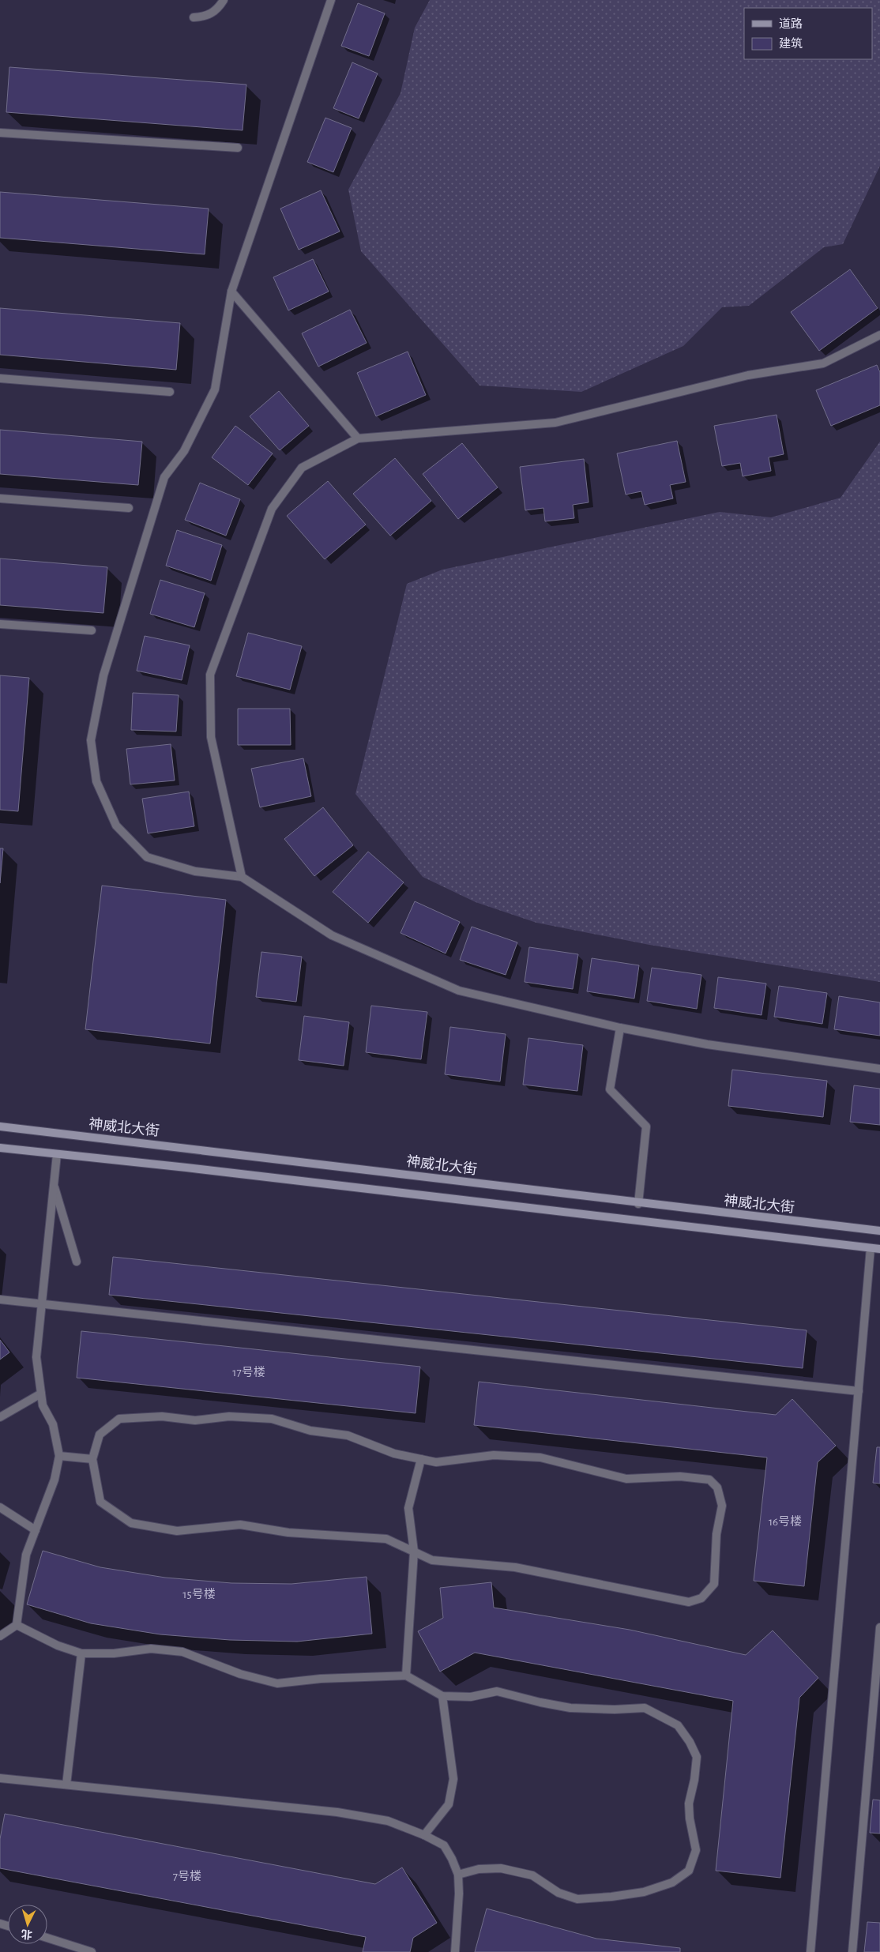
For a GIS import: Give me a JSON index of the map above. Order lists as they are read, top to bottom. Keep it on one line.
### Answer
{"streets":{"street":["神威北大街"]},"house_numbers":["17号楼","16号楼","15号楼","7号楼"],"legend":["道路","建筑"],"north":"bottom"}
